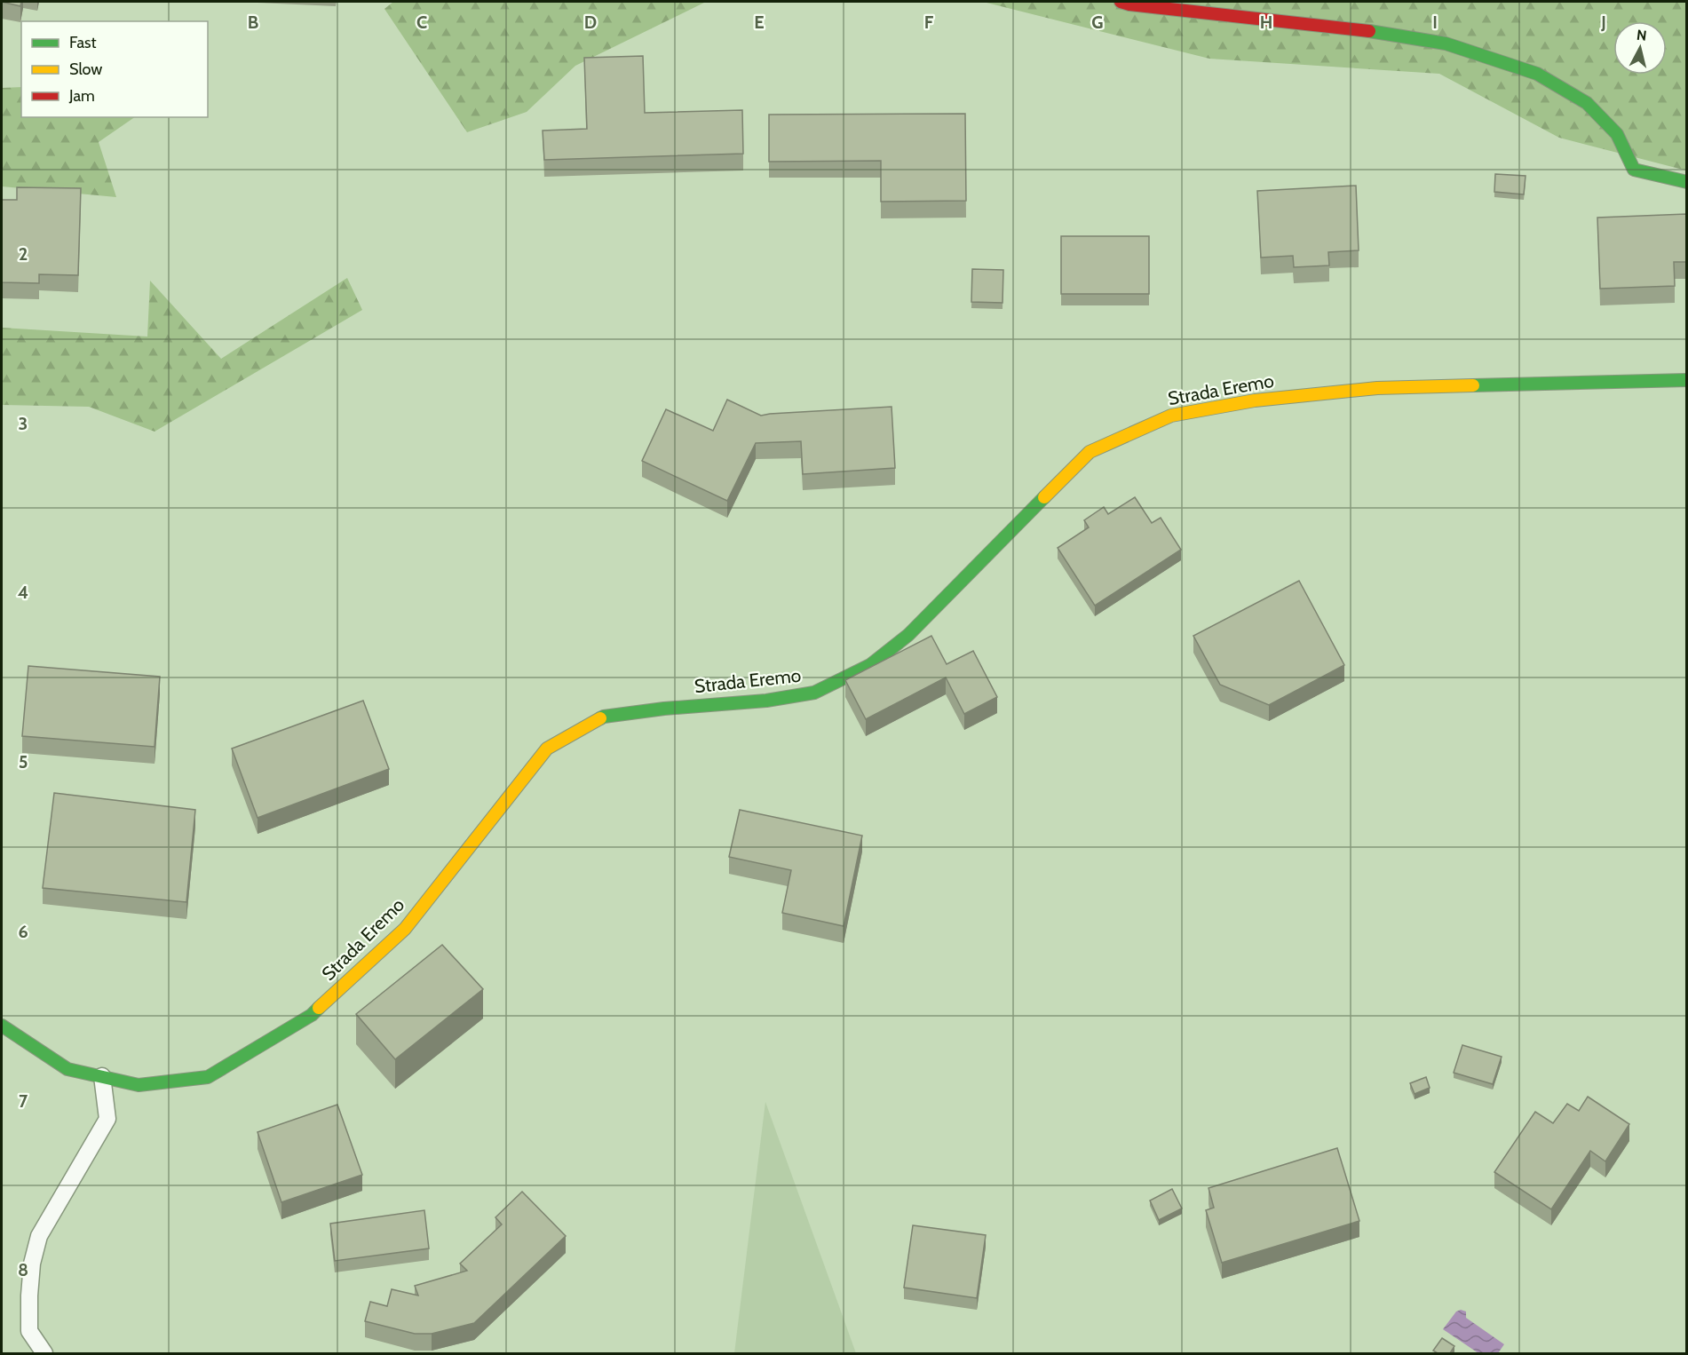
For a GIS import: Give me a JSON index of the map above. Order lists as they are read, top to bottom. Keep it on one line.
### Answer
{"streets":{"main road":["Strada Eremo"]},"legend":["Fast","Slow","Jam"],"north":"top","grid":{"columns":["B","C","D","E","F","G","H","I","J"],"rows":["2","3","4","5","6","7","8"]}}
